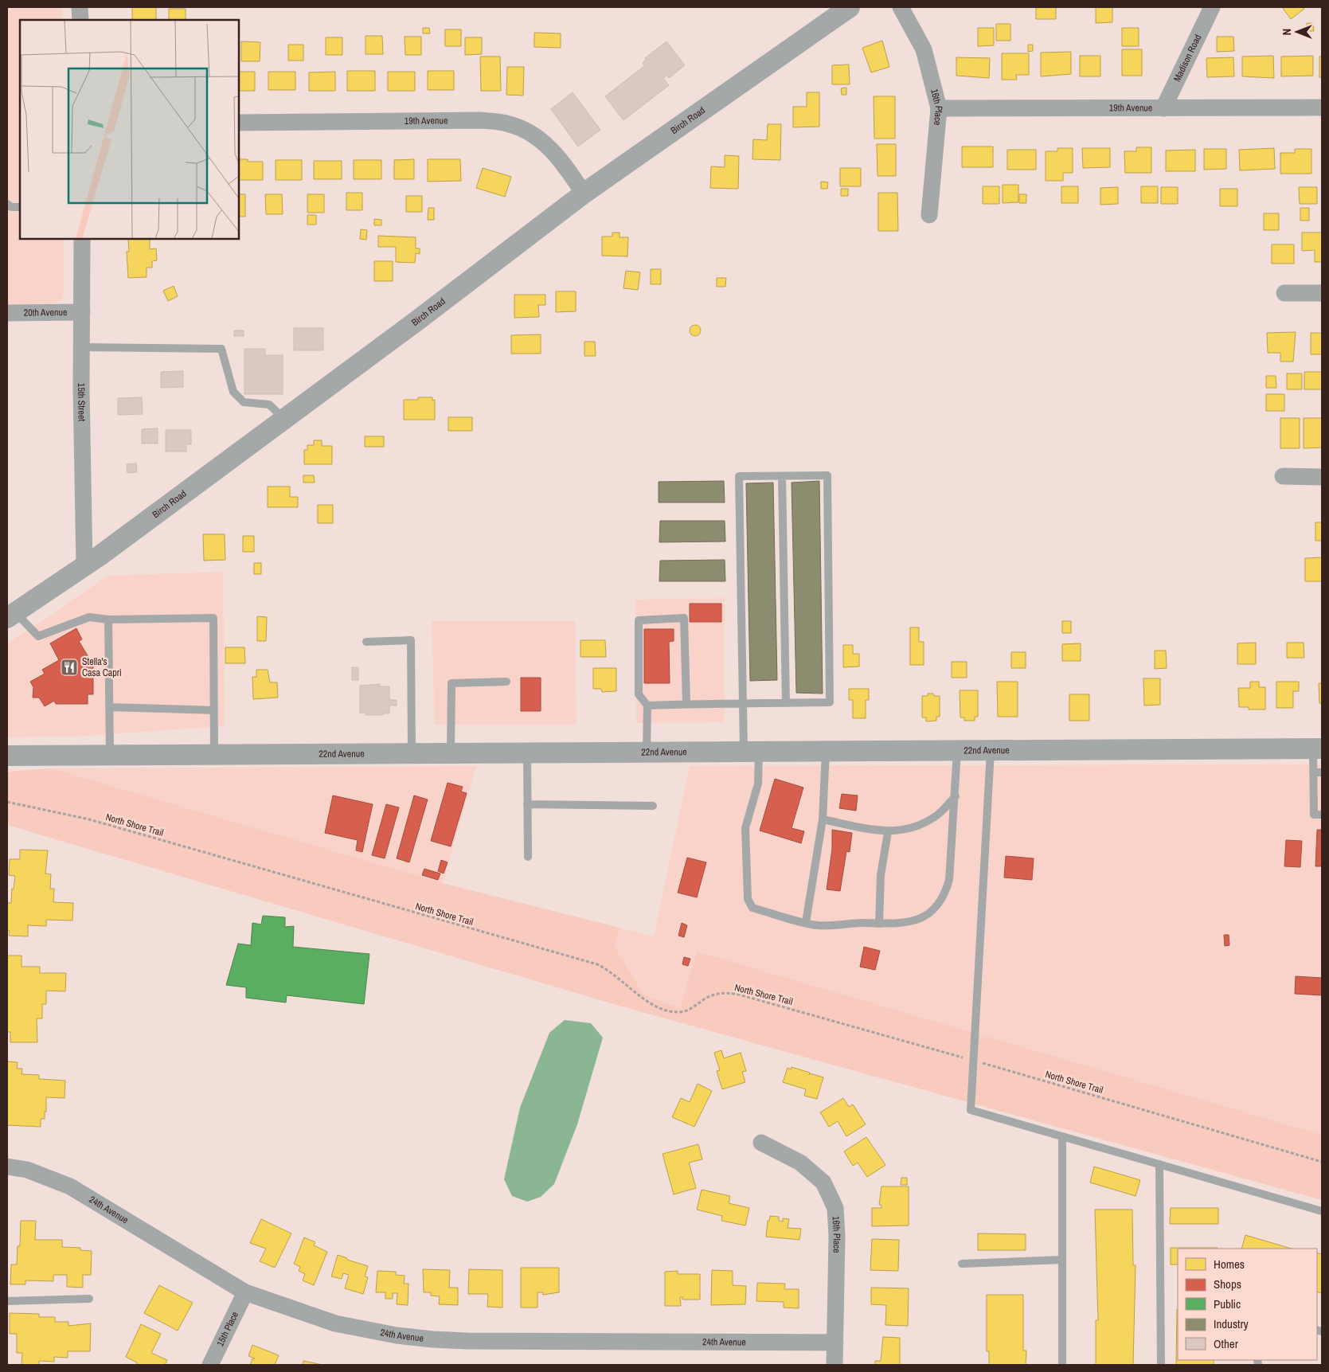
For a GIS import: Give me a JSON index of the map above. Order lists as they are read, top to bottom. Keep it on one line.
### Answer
{"streets":{"street":["Madison Road","16th Place","19th Avenue","Birch Road","20th Avenue","15th Street","22nd Avenue","24th Avenue","15th Place"],"path":["North Shore Trail"]},"crossings":[["Madison Road","19th Avenue"],["16th Place","19th Avenue"],["16th Place","24th Avenue"],["19th Avenue","Birch Road"],["Birch Road","15th Street"],["20th Avenue","15th Street"],["24th Avenue","15th Place"]],"places":{"restaurant":["Stella's Casa Capri"]},"legend":["Homes","Shops","Public","Industry","Other"],"north":"left"}
